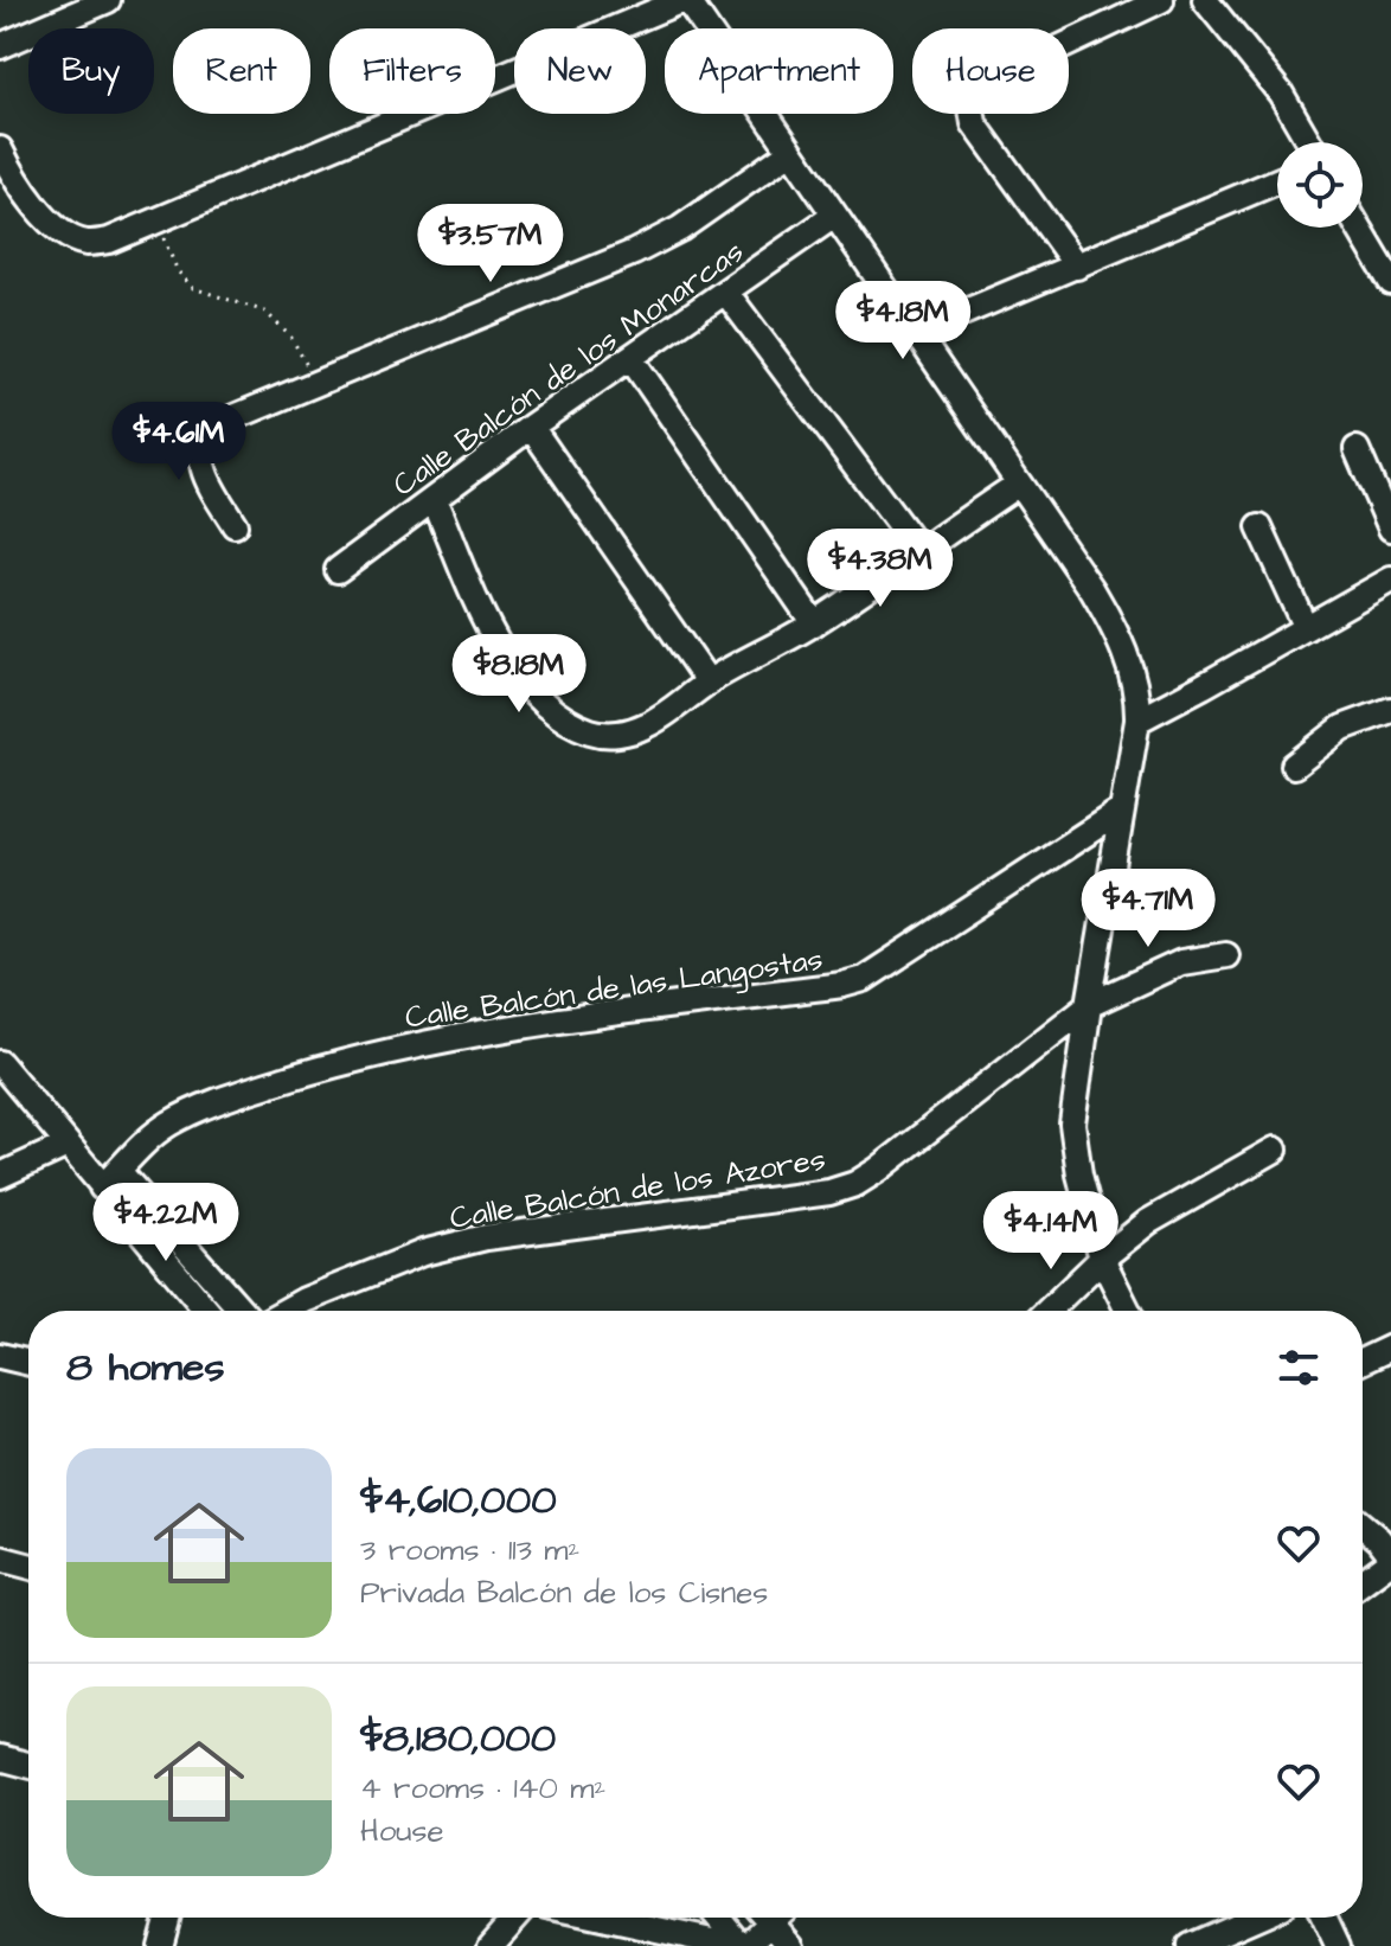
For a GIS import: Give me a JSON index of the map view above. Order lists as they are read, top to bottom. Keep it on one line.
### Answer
{"streets":{"street":["Calle Balcón de los Monarcas","Calle Balcón de las Langostas","Calle Balcón de los Azores"]},"page":{"chip":["Buy","Rent","Filters","New","Apartment","House"],"price":["$3.57M","$4.18M","$4.61M","$4.38M","$8.18M","$4.71M","$4.22M","$4.14M"],"heading":"8 homes","list":[{"name":"$4,610,000","note":"3 rooms · 113 m² · Privada Balcón de los Cisnes"},{"name":"$8,180,000","note":"4 rooms · 140 m² · House"}]}}
